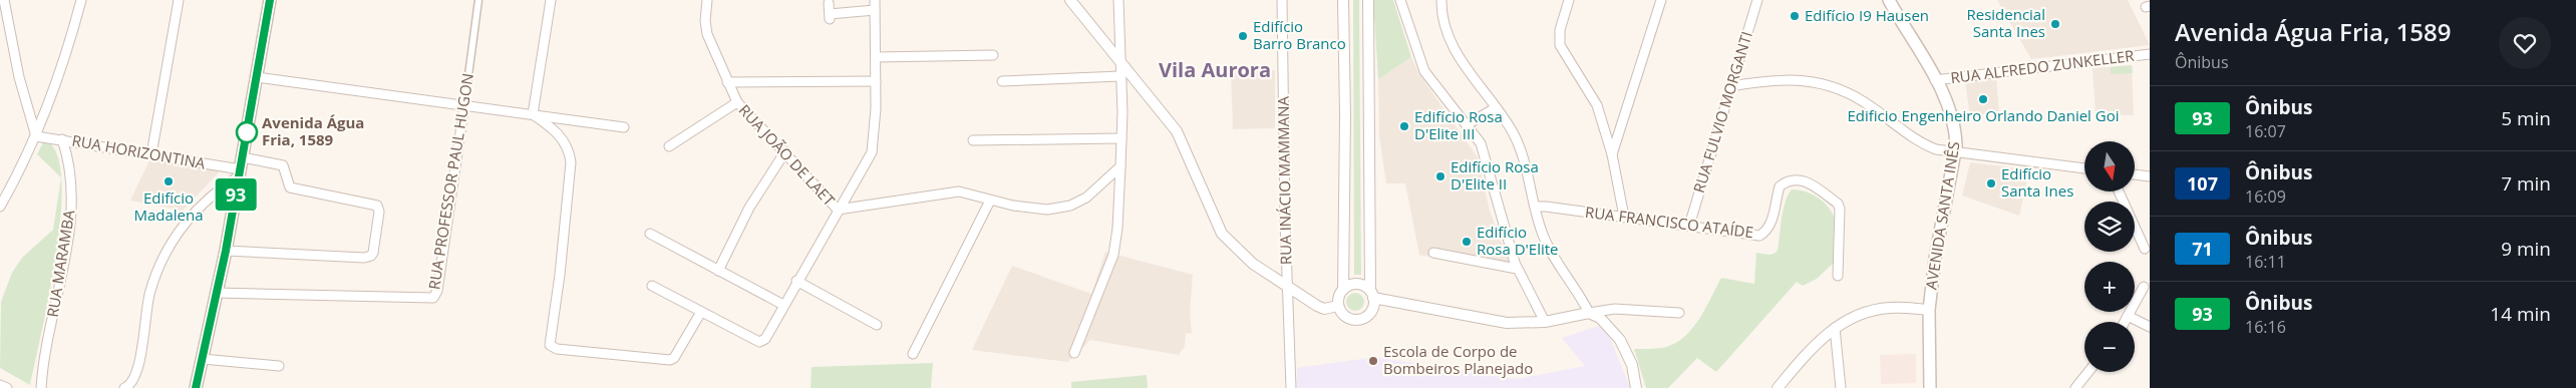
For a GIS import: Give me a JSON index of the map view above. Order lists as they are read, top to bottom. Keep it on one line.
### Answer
{"streets":{"main road":["AVENIDA SANTA INÊS"],"street":["RUA ALFREDO ZUNKELLER","RUA FULVIO MORGANTI","RUA HORIZONTINA","RUA JOÃO DE LAET","RUA INÁCIO MAMMANA","RUA PROFESSOR PAUL HUGON","RUA FRANCISCO ATAÍDE","RUA MARAMBA"]},"crossings":[["RUA ALFREDO ZUNKELLER","AVENIDA SANTA INÊS"],["RUA FULVIO MORGANTI","RUA FRANCISCO ATAÍDE"],["RUA HORIZONTINA","RUA MARAMBA"]],"districts":["Vila Aurora"],"places":["Edifício I9 Hausen","Residencial Santa Ines","Edifício Barro Branco","Edificio Engenheiro Orlando Daniel Goi","Edifício Rosa D'Elite III","Avenida Água Fria, 1589","Edifício Rosa D'Elite II","Edifício Madalena","Edifício Santa Ines","Edifício Rosa D'Elite","Escola de Corpo de Bombeiros Planejado"],"lines":["bus line 93"],"north":"bottom","page":{"on_map":"93","heading":["Avenida Água Fria, 1589","Ônibus"],"list":[{"mark":"93","name":"Ônibus","note":"16:07","value":"5 min"},{"mark":"107","name":"Ônibus","note":"16:09","value":"7 min"},{"mark":"71","name":"Ônibus","note":"16:11","value":"9 min"},{"mark":"93","name":"Ônibus","note":"16:16","value":"14 min"}],"map_buttons":["+","−"]}}
